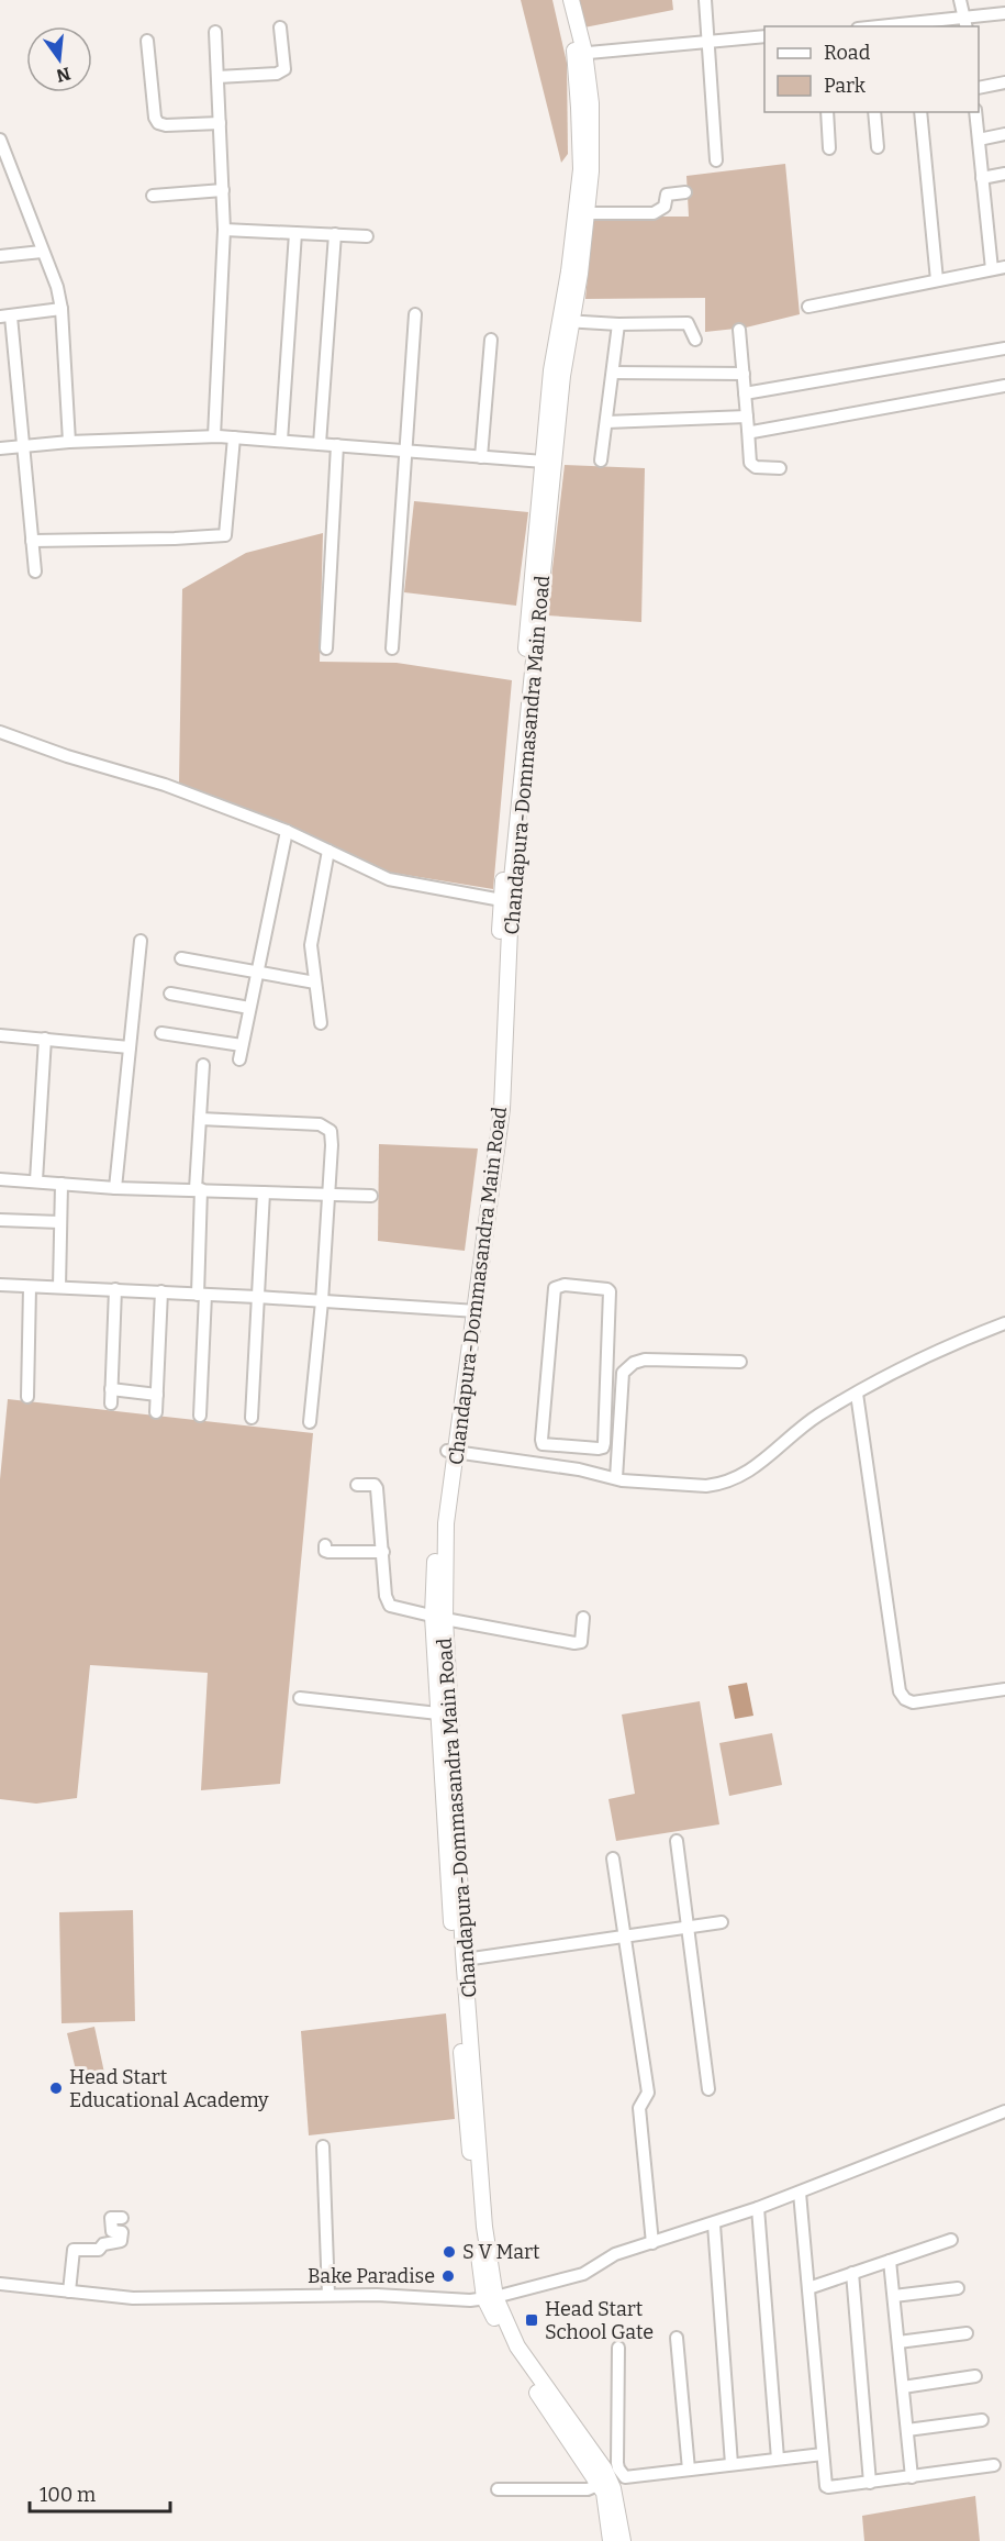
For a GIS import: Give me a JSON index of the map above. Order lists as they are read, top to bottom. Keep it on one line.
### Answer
{"streets":{"main road":["Chandapura-Dommasandra Main Road"]},"places":{"other":["Head Start Educational Academy","S V Mart","Bake Paradise"],"transit":["Head Start School Gate"]},"legend":["Road","Park"],"scale_bar":"100 m","north":"bottom"}
